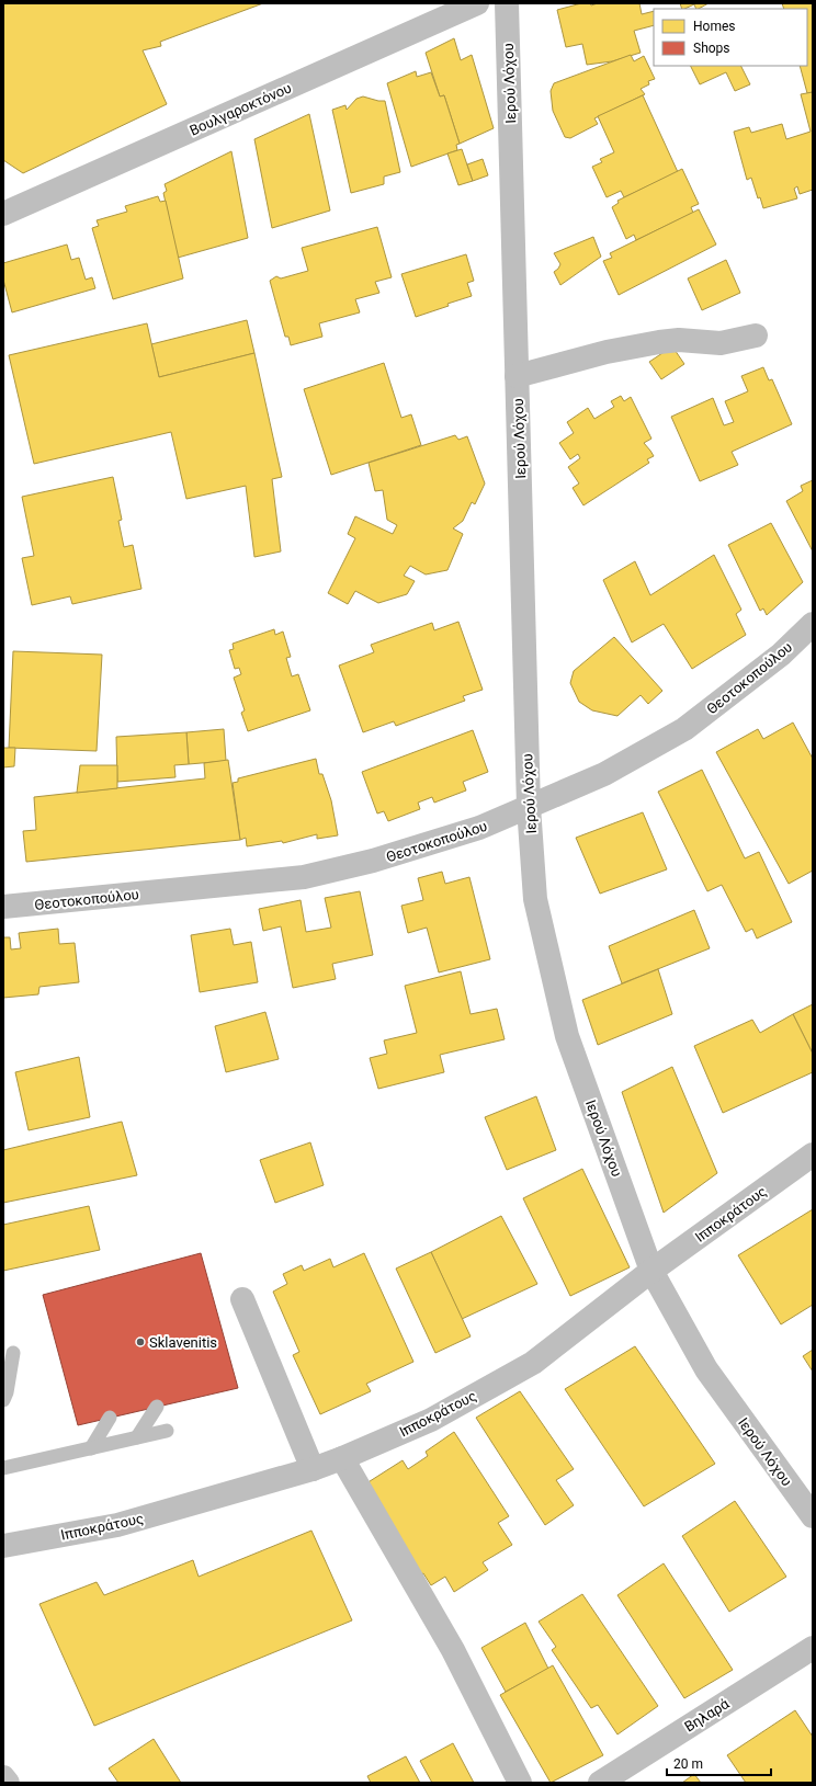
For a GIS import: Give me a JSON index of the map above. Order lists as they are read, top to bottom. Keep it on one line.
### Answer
{"streets":{"street":["Ιερού Λόχου","Βουλγαροκτόνου","Θεοτοκοπούλου","Ιπποκράτους","Βηλαρά"]},"crossings":[["Ιερού Λόχου","Θεοτοκοπούλου"],["Ιερού Λόχου","Ιπποκράτους"]],"places":["Sklavenitis"],"legend":["Homes","Shops"],"scale_bar":"20 m"}
